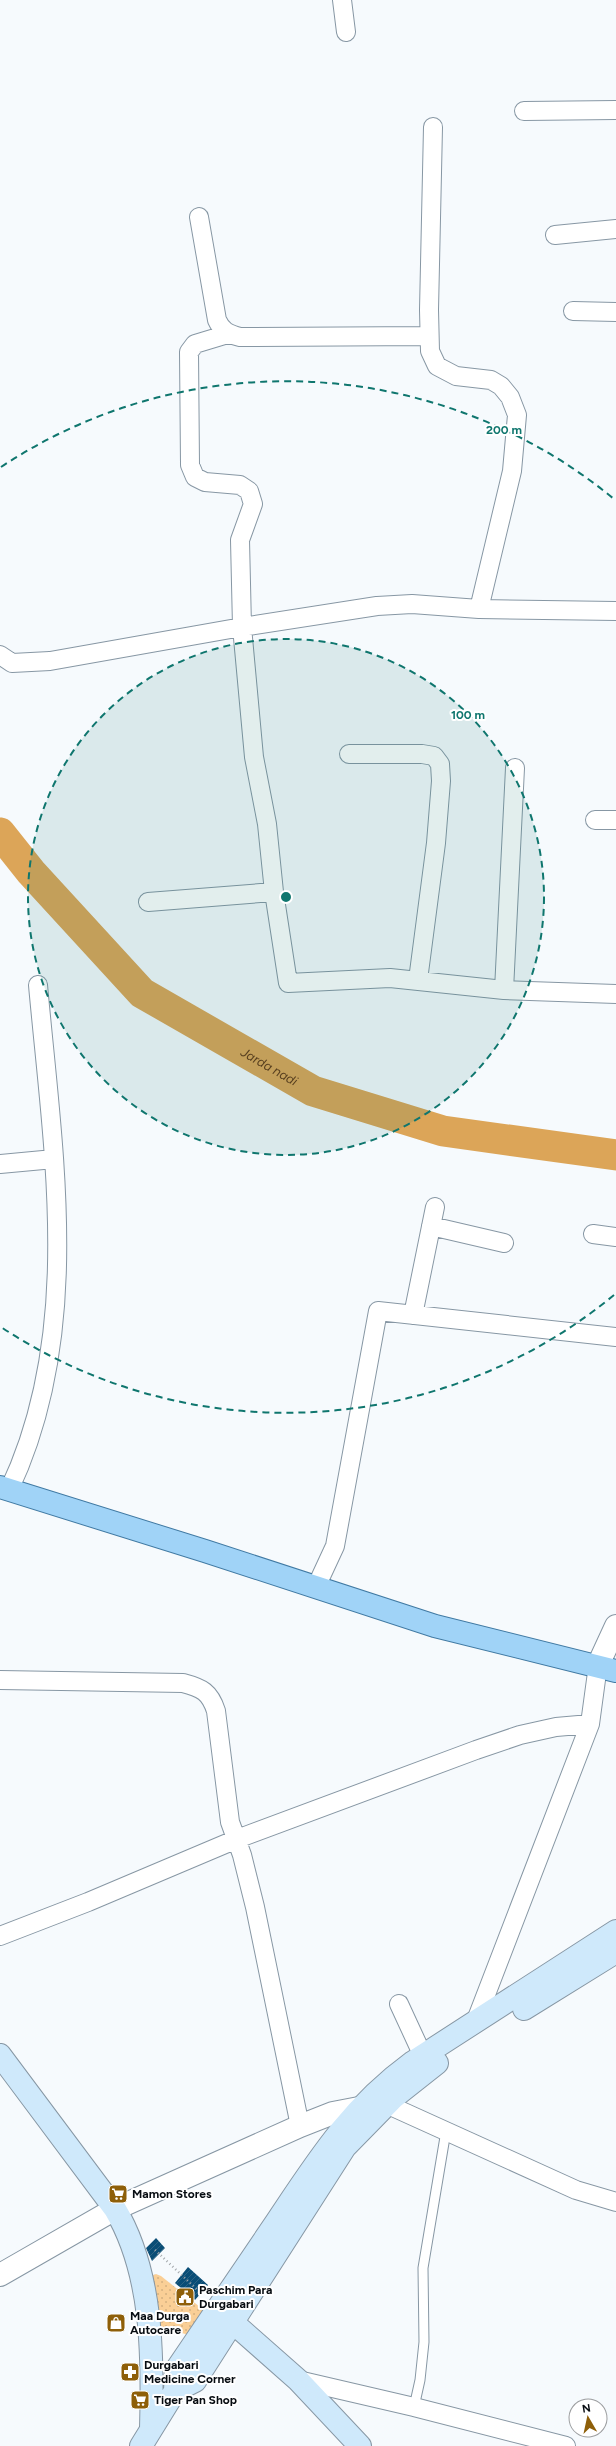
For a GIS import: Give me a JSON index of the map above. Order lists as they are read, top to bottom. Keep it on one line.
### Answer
{"water":["Jarda nadi"],"places":{"supermarket":["Mamon Stores","Tiger Pan Shop"],"public building":["Paschim Para Durgabari"],"shop":["Maa Durga Autocare"],"pharmacy":["Durgabari Medicine Corner"]},"north":"top","rings":["200 m","100 m"]}
